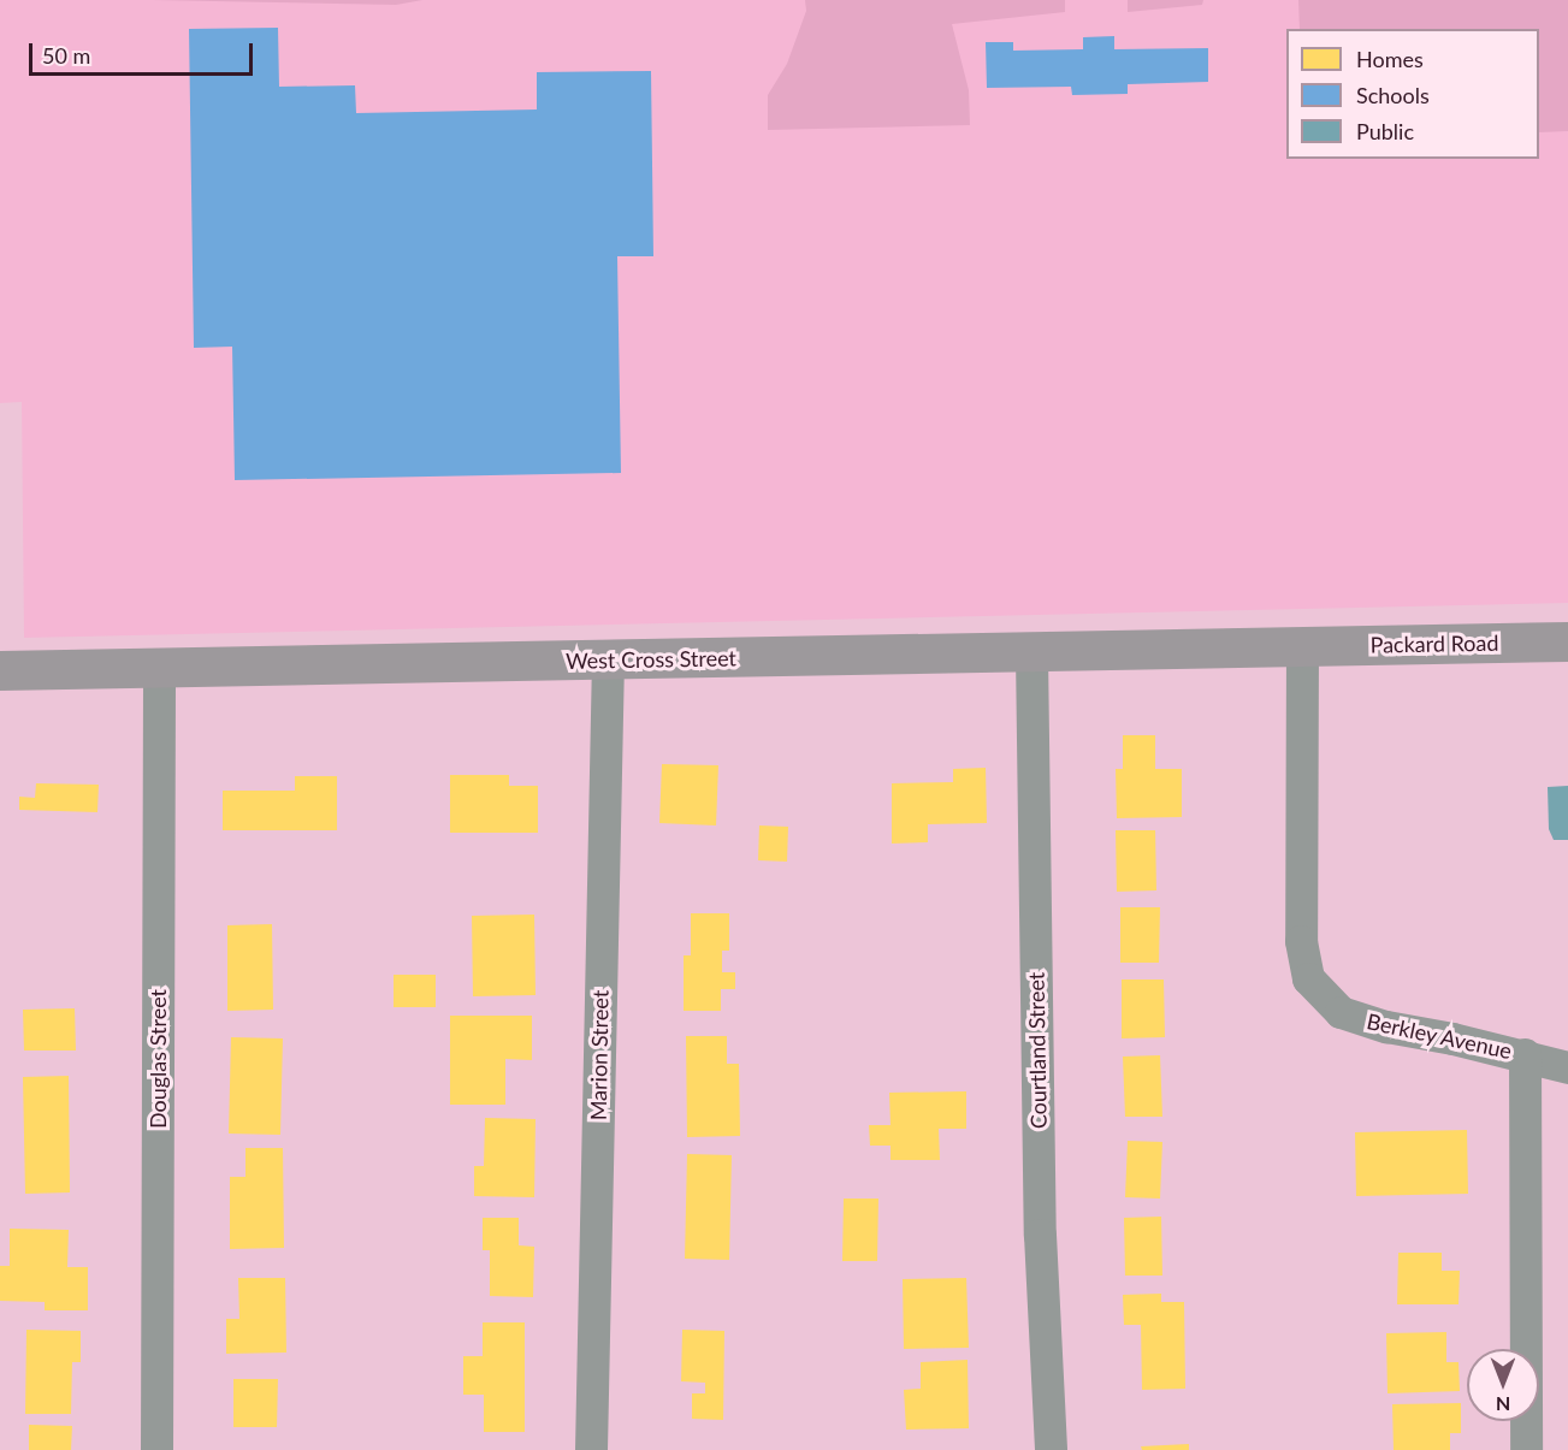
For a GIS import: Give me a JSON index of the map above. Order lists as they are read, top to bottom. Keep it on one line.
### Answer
{"streets":{"main road":["Packard Road","West Cross Street"],"street":["Berkley Avenue","Courtland Street","Marion Street","Douglas Street"]},"crossings":[["Packard Road","West Cross Street"],["Packard Road","Berkley Avenue"],["West Cross Street","Berkley Avenue"],["West Cross Street","Courtland Street"],["West Cross Street","Marion Street"],["West Cross Street","Douglas Street"]],"legend":["Homes","Schools","Public"],"scale_bar":"50 m","north":"bottom"}
